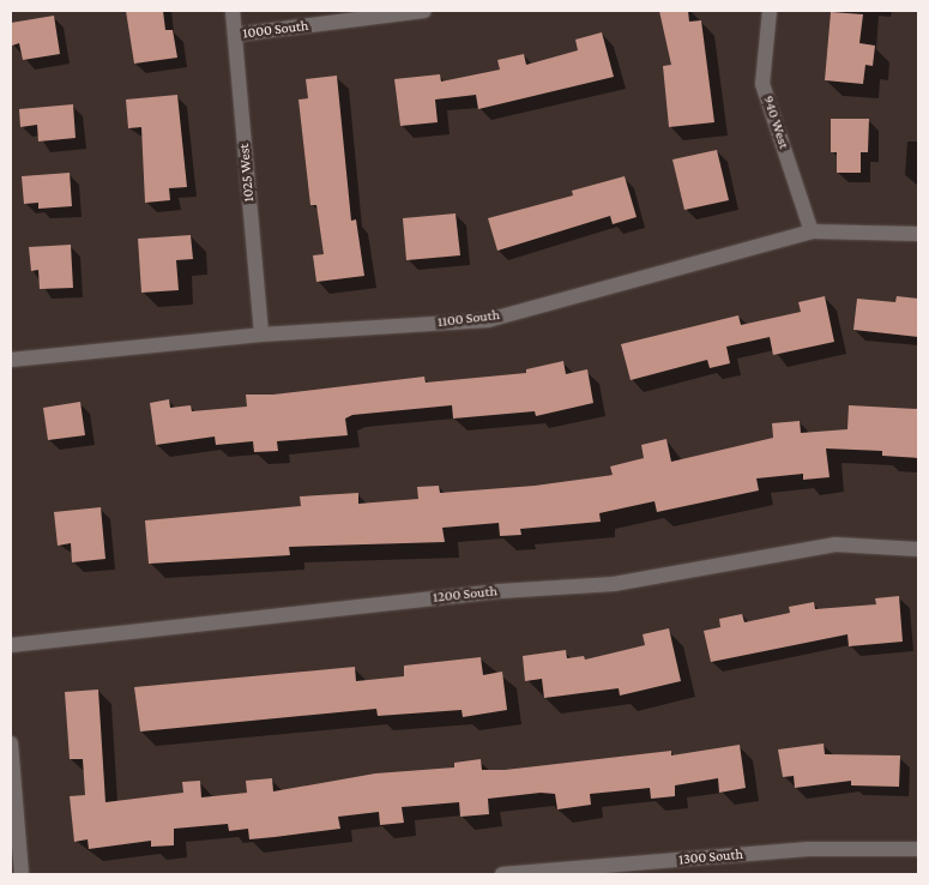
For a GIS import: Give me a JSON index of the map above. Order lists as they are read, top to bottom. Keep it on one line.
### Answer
{"streets":{"street":["1000 South","940 West","1025 West","1100 South","1200 South","1300 South"]},"crossings":[["1000 South","1025 West"],["940 West","1100 South"],["1025 West","1100 South"]]}
